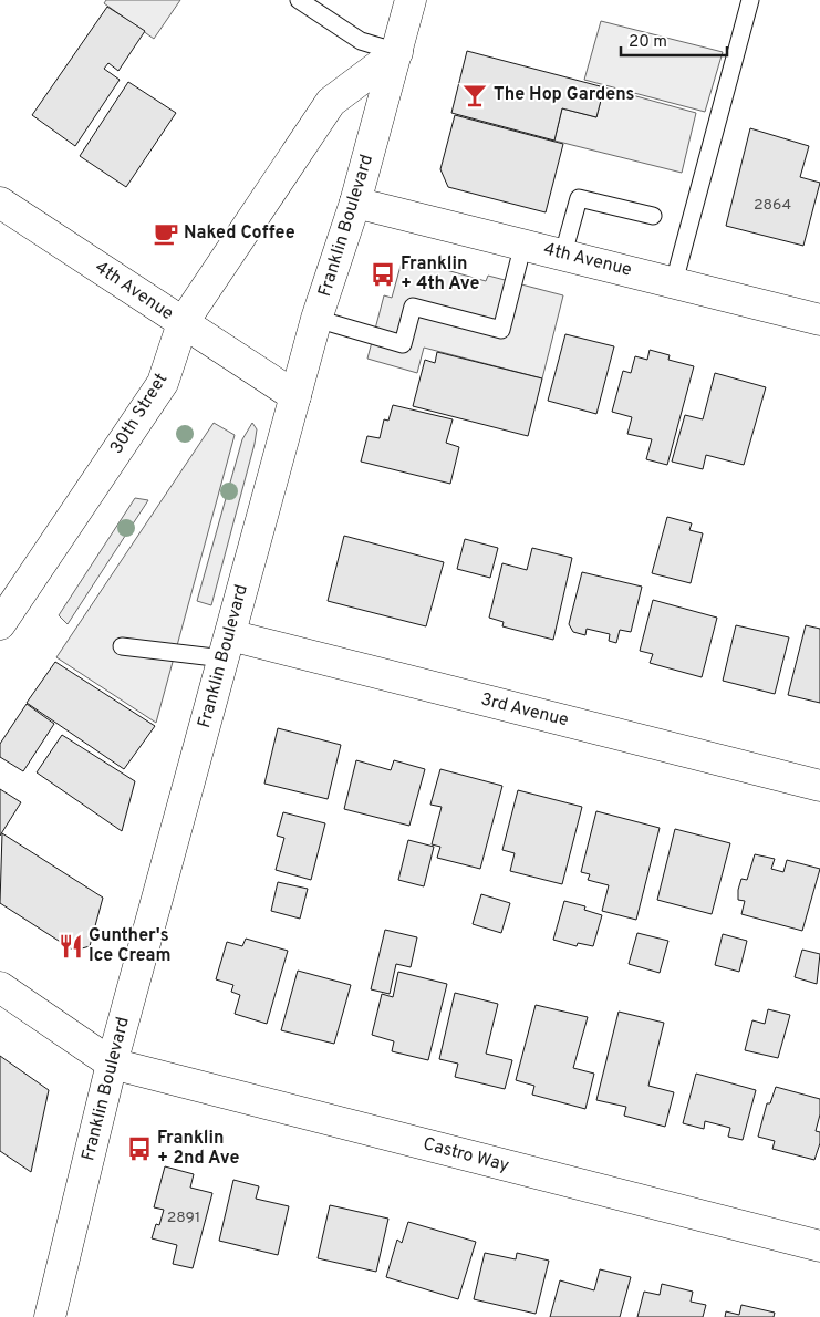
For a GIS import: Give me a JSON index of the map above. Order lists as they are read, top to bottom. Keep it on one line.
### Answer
{"streets":{"street":["Franklin Boulevard","4th Avenue","30th Street","3rd Avenue","Castro Way"]},"crossings":[["Franklin Boulevard","4th Avenue"],["Franklin Boulevard","30th Street"],["Franklin Boulevard","3rd Avenue"],["Franklin Boulevard","Castro Way"],["4th Avenue","30th Street"]],"places":{"bar":["The Hop Gardens"],"cafe":["Naked Coffee"],"bus stop":["Franklin + 4th Ave","Franklin + 2nd Ave"],"restaurant":["Gunther's Ice Cream"]},"house_numbers":["2864","2891"],"scale_bar":"20 m"}
